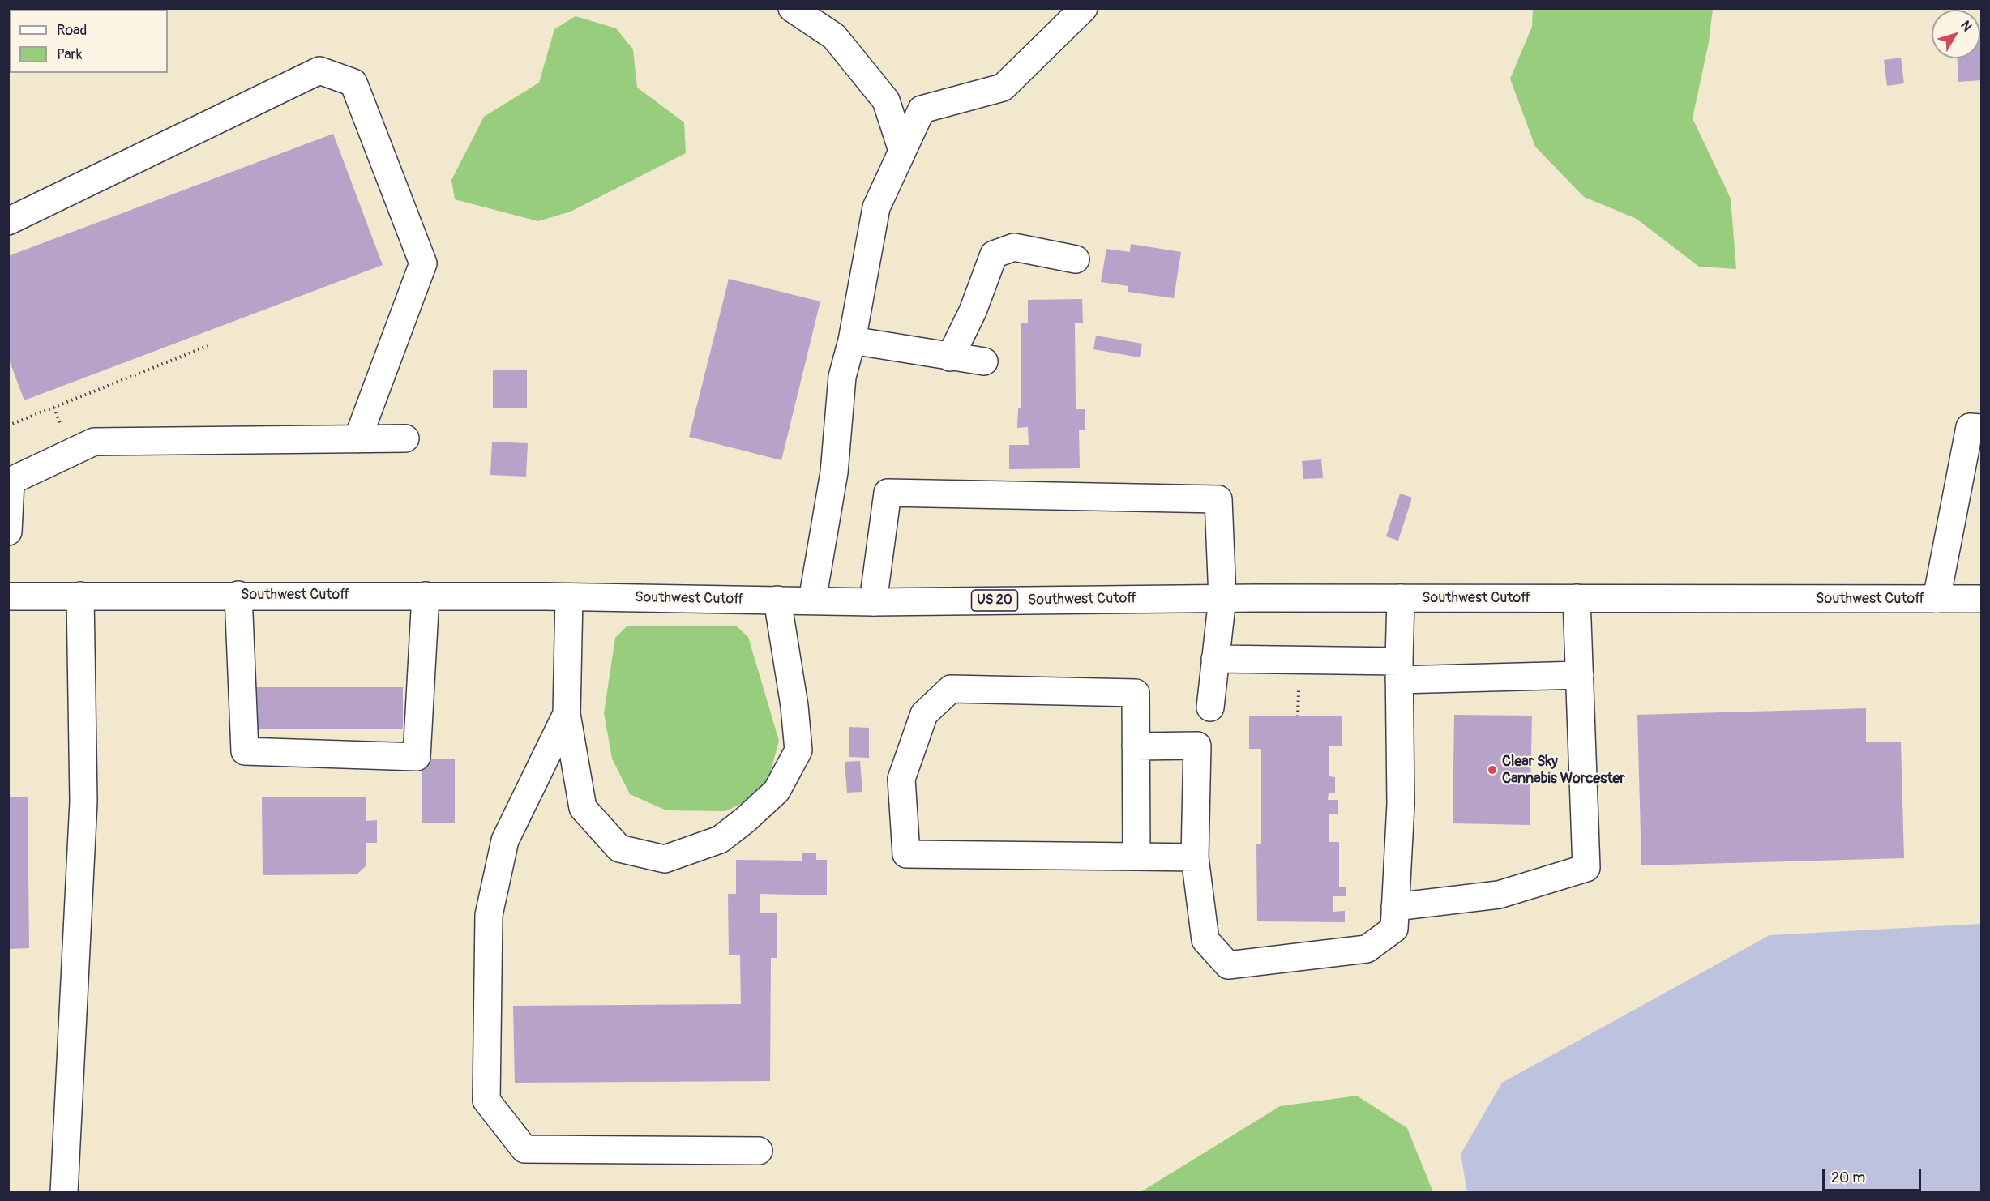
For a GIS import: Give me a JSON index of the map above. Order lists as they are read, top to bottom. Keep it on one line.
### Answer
{"streets":{"main road":["Southwest Cutoff","US 20"]},"places":["Clear Sky Cannabis Worcester"],"legend":["Road","Park"],"scale_bar":"20 m","north":"top right"}
